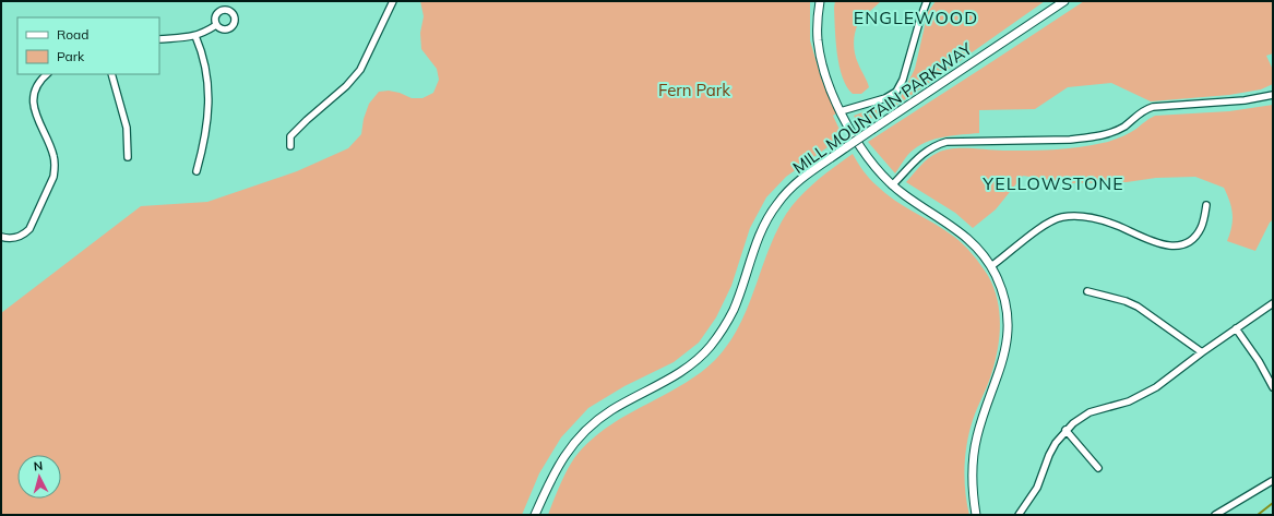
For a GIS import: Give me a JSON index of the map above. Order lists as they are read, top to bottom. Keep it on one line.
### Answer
{"streets":{"street":["MILL MOUNTAIN PARKWAY"]},"districts":["ENGLEWOOD","YELLOWSTONE"],"parks":["Fern Park"],"legend":["Road","Park"],"north":"top"}
